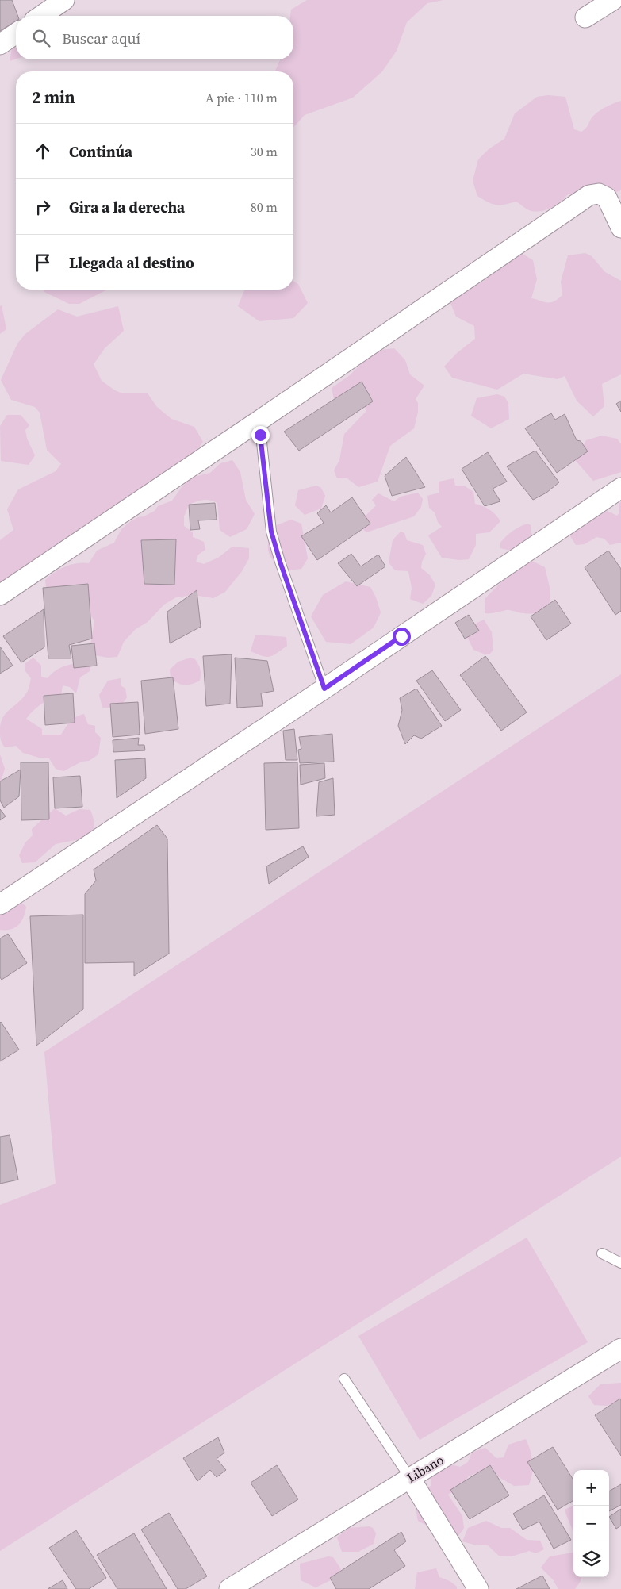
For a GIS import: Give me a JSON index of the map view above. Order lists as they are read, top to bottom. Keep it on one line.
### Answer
{"streets":{"street":["Libano"]},"page":{"search":"Buscar aquí","heading":["2 min","A pie · 110 m"],"list":[["Continúa","30 m"],["Gira a la derecha","80 m"],"Llegada al destino"],"map_buttons":["+","−"]}}
